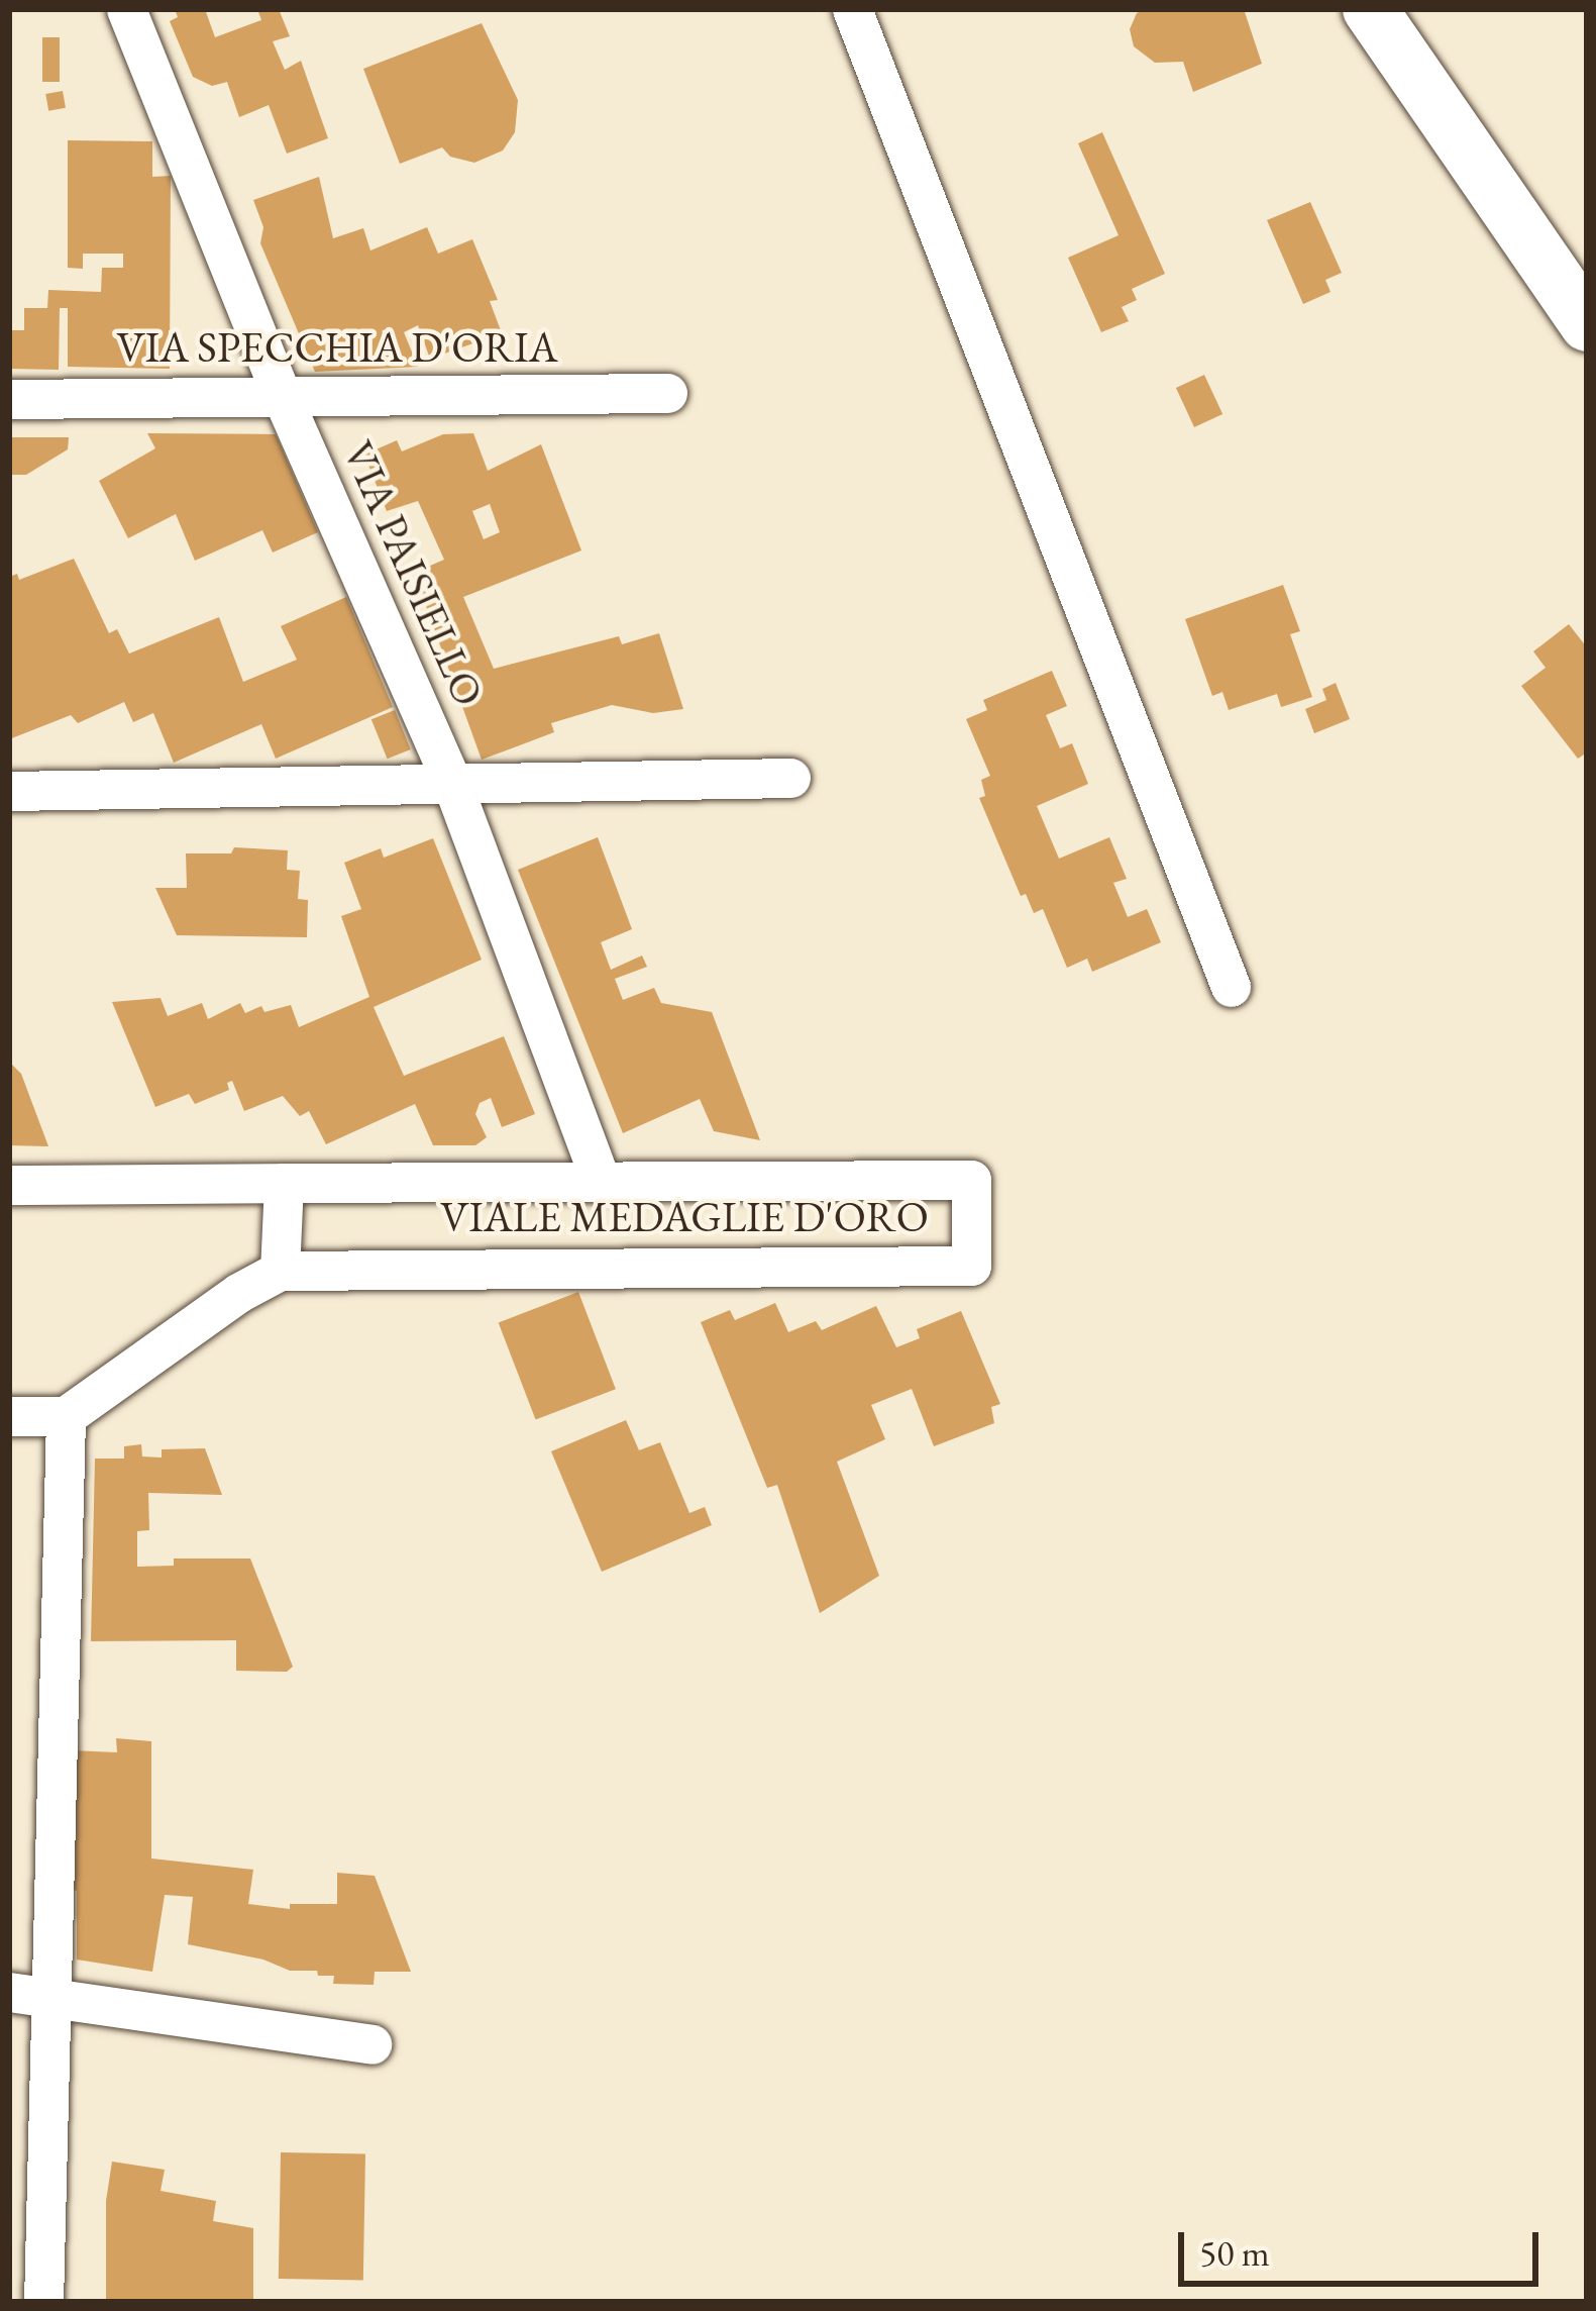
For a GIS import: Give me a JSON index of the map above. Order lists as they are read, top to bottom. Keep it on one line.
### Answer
{"streets":{"street":["VIA SPECCHIA D'ORIA","VIA PAISIELLO","VIALE MEDAGLIE D'ORO"]},"crossings":[["VIA SPECCHIA D'ORIA","VIA PAISIELLO"],["VIA PAISIELLO","VIALE MEDAGLIE D'ORO"]],"scale_bar":"50 m"}
